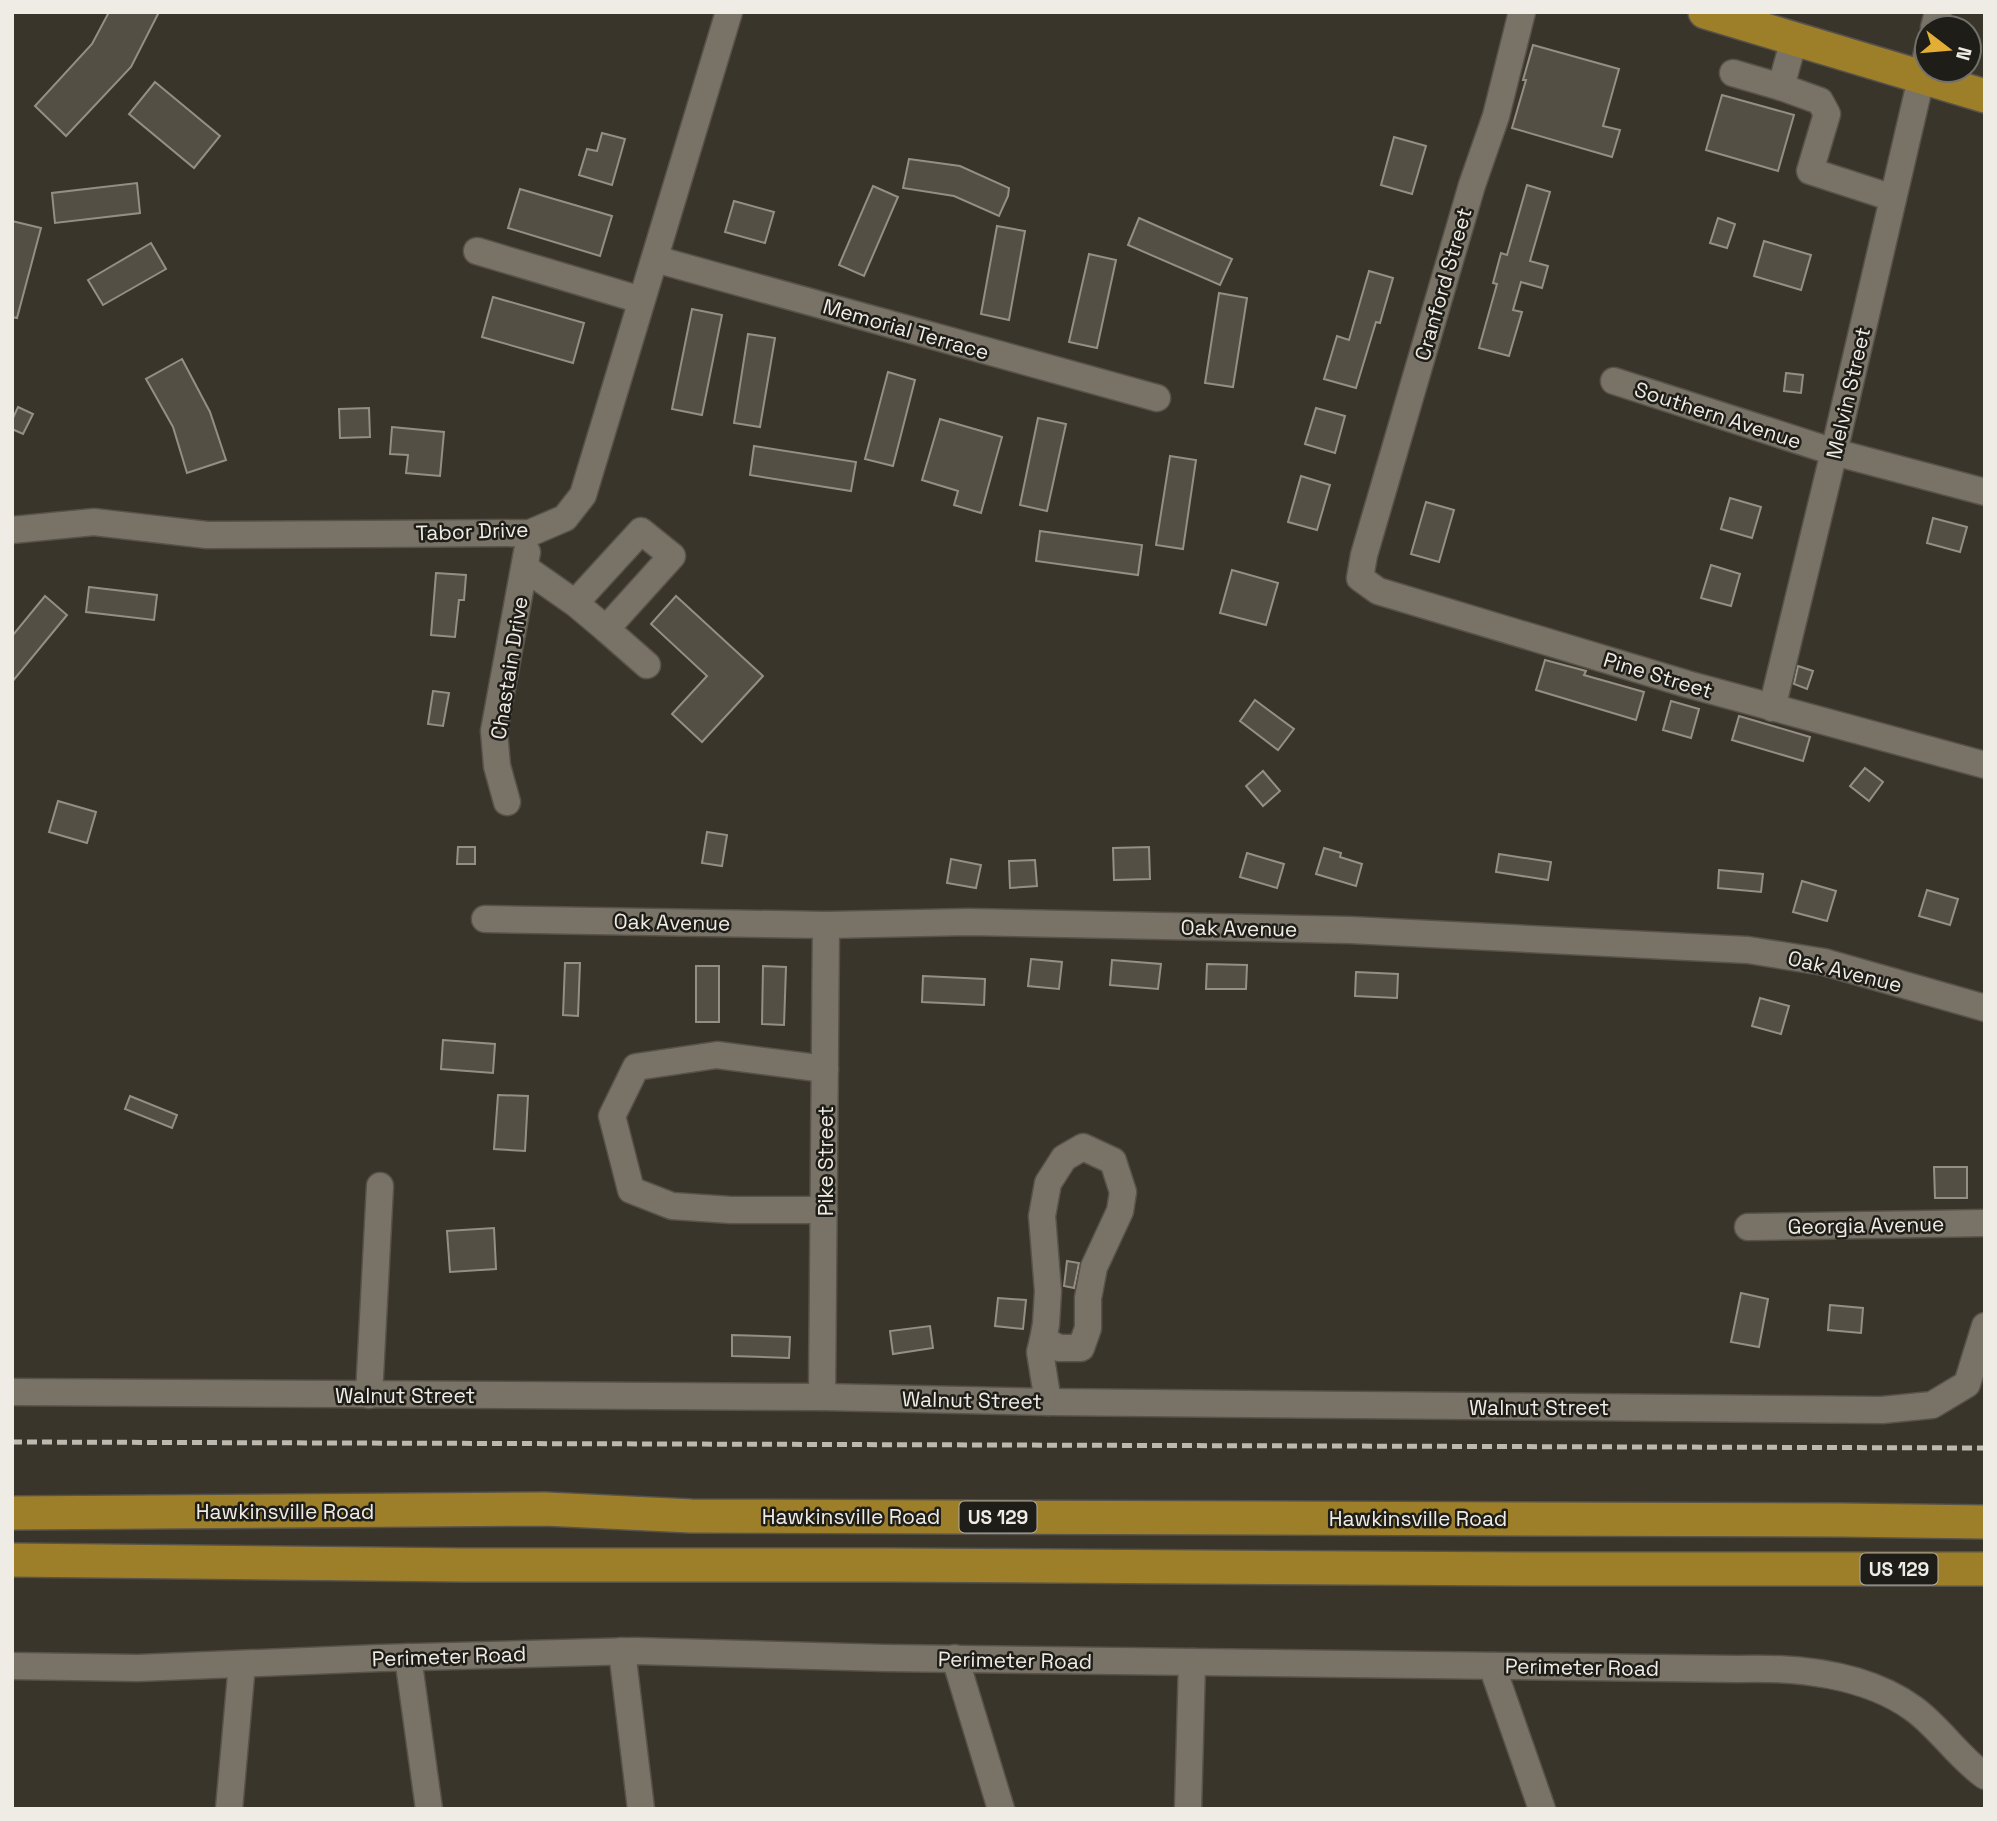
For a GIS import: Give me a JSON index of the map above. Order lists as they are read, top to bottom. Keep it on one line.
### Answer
{"streets":{"main road":["Hawkinsville Road","US 129"],"street":["Cranford Street","Memorial Terrace","Melvin Street","Southern Avenue","Tabor Drive","Chastain Drive","Pine Street","Oak Avenue","Pike Street","Georgia Avenue","Walnut Street","Perimeter Road"]},"crossings":[["Cranford Street","Pine Street"],["Memorial Terrace","Tabor Drive"],["Melvin Street","Southern Avenue"],["Melvin Street","Pine Street"],["Tabor Drive","Chastain Drive"],["Oak Avenue","Pike Street"],["Pike Street","Walnut Street"]],"north":"right"}
